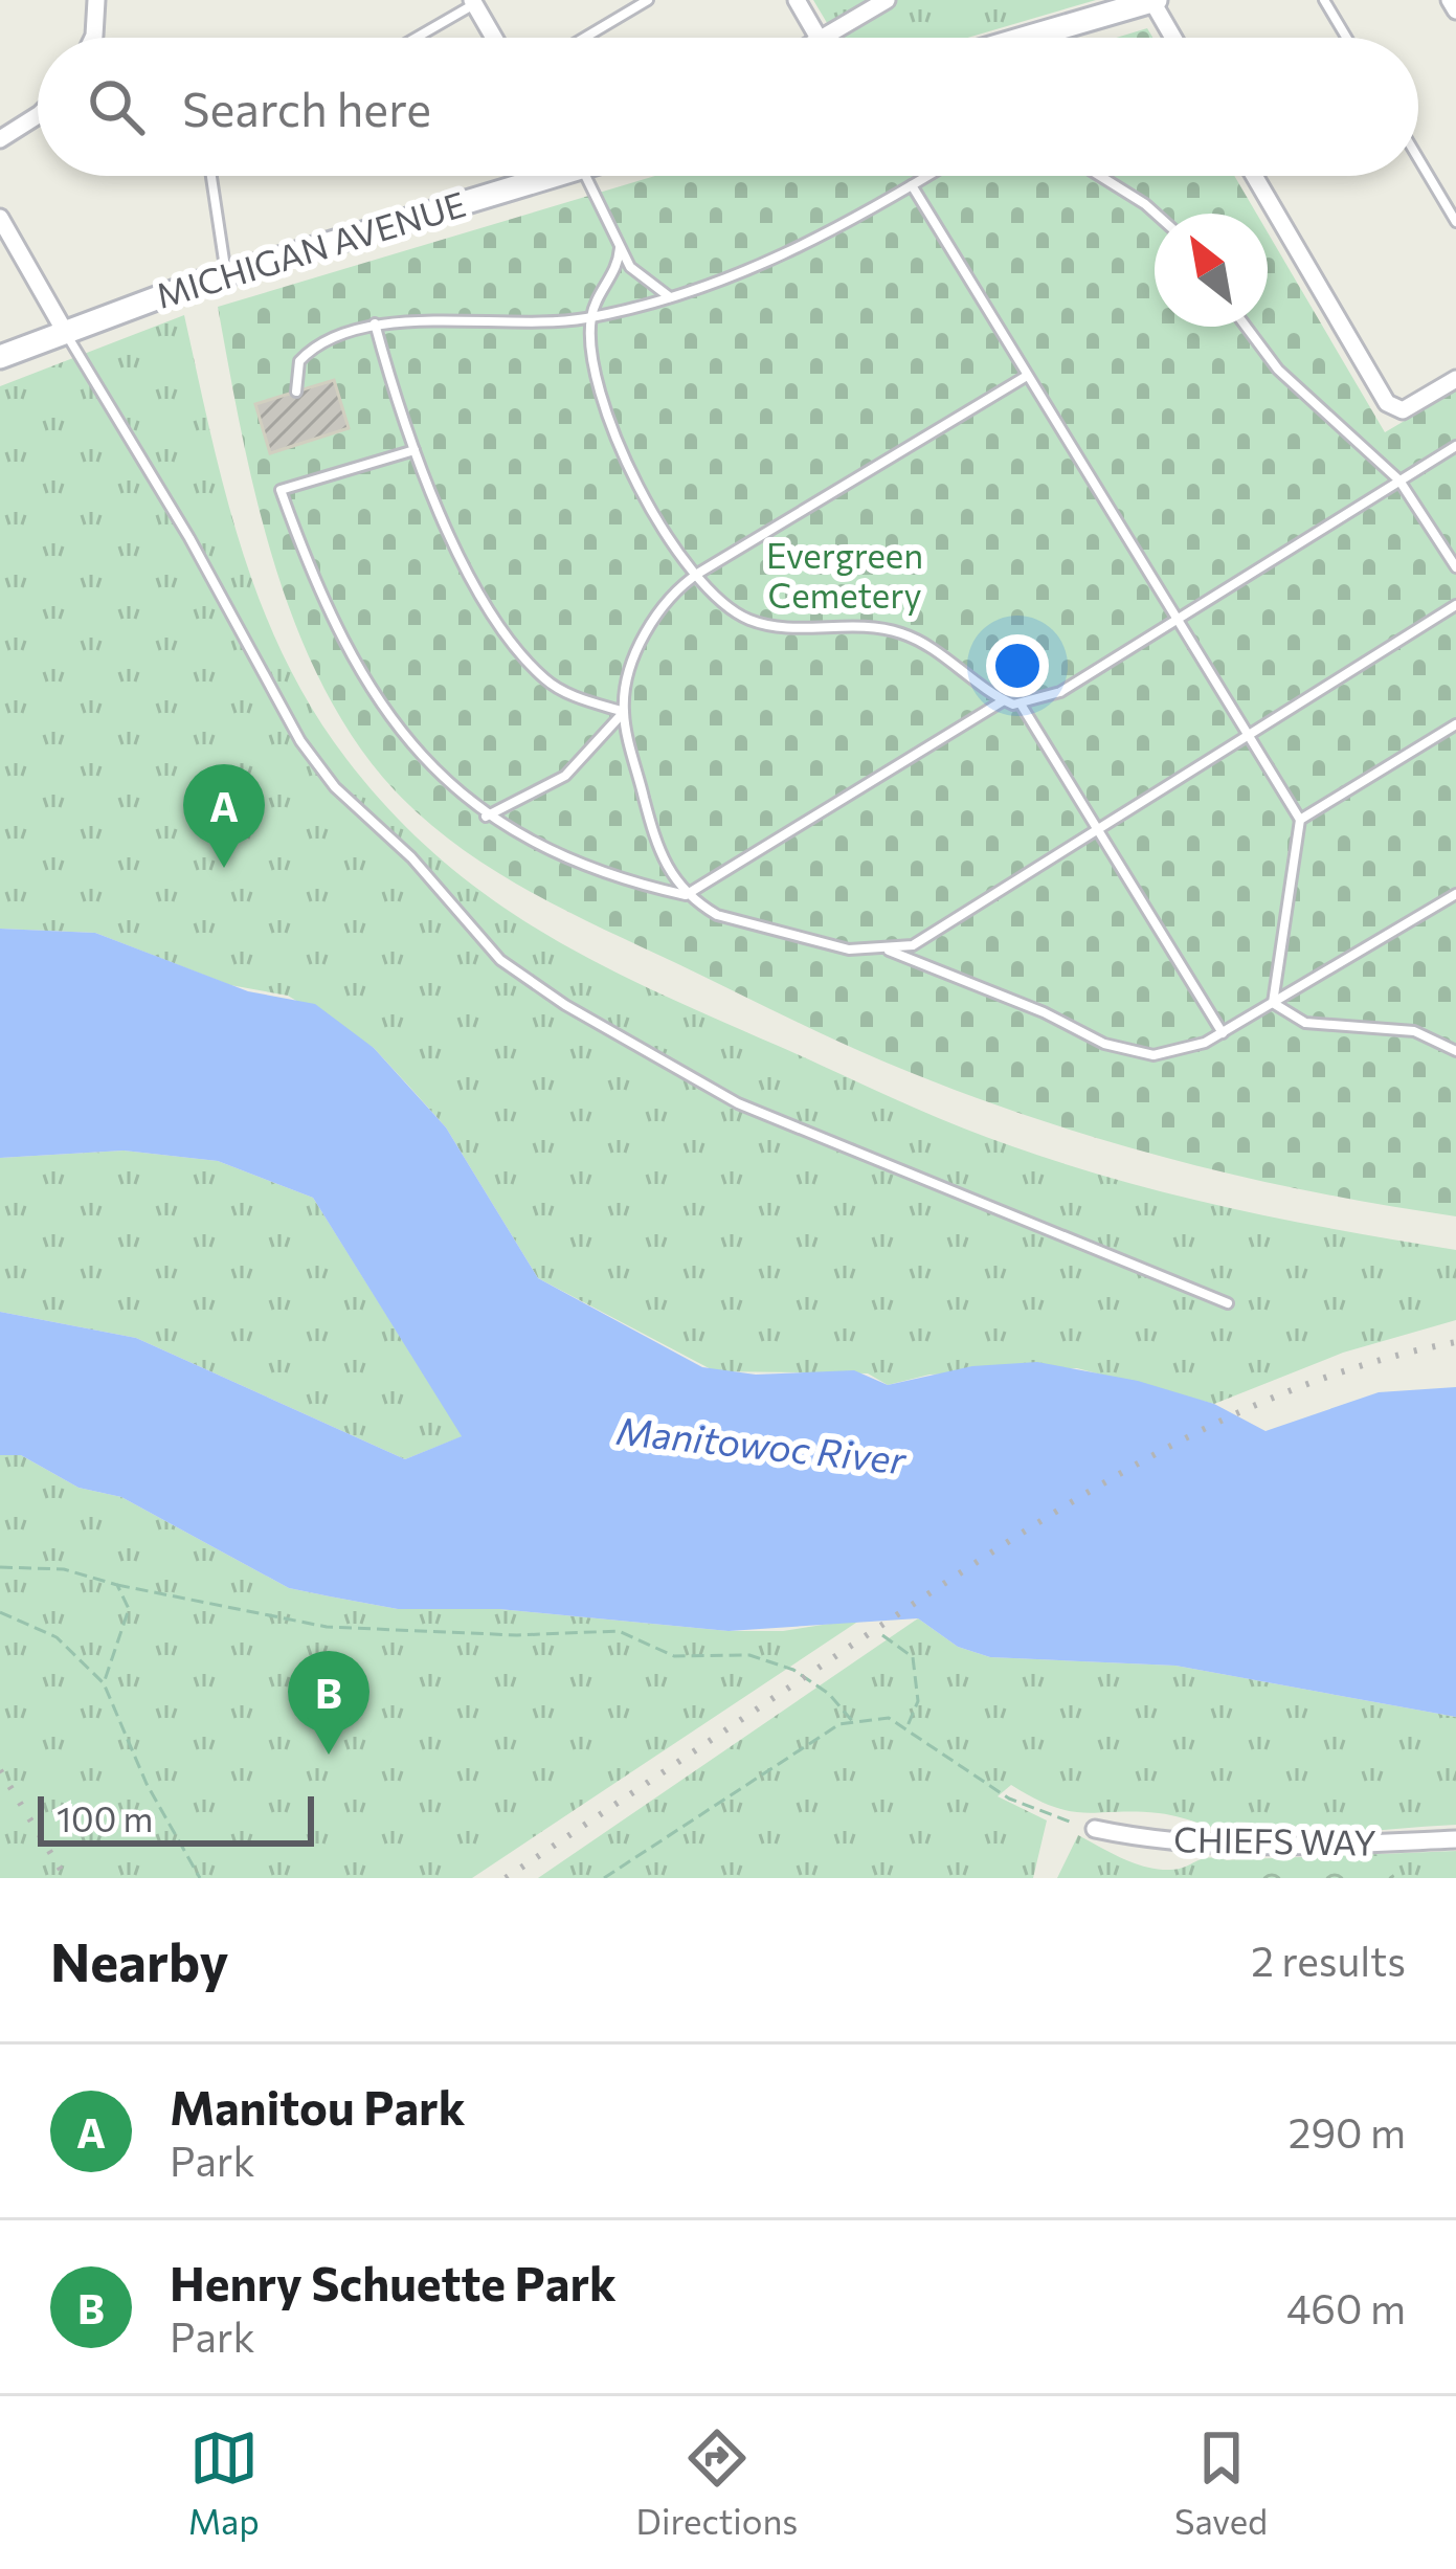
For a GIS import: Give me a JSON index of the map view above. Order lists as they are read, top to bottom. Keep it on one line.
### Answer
{"streets":{"street":["MICHIGAN AVENUE","CHIEFS WAY"]},"water":["Manitowoc River"],"parks":["Evergreen Cemetery"],"scale_bar":"100 m","north":"top left","page":{"search":"Search here","pins":["A","B"],"scale":"100 m","heading":["Nearby","2 results"],"list":[{"mark":"A","name":"Manitou Park","note":"Park","value":"290 m"},{"mark":"B","name":"Henry Schuette Park","note":"Park","value":"460 m"}],"nav":["Map","Directions","Saved"]}}
